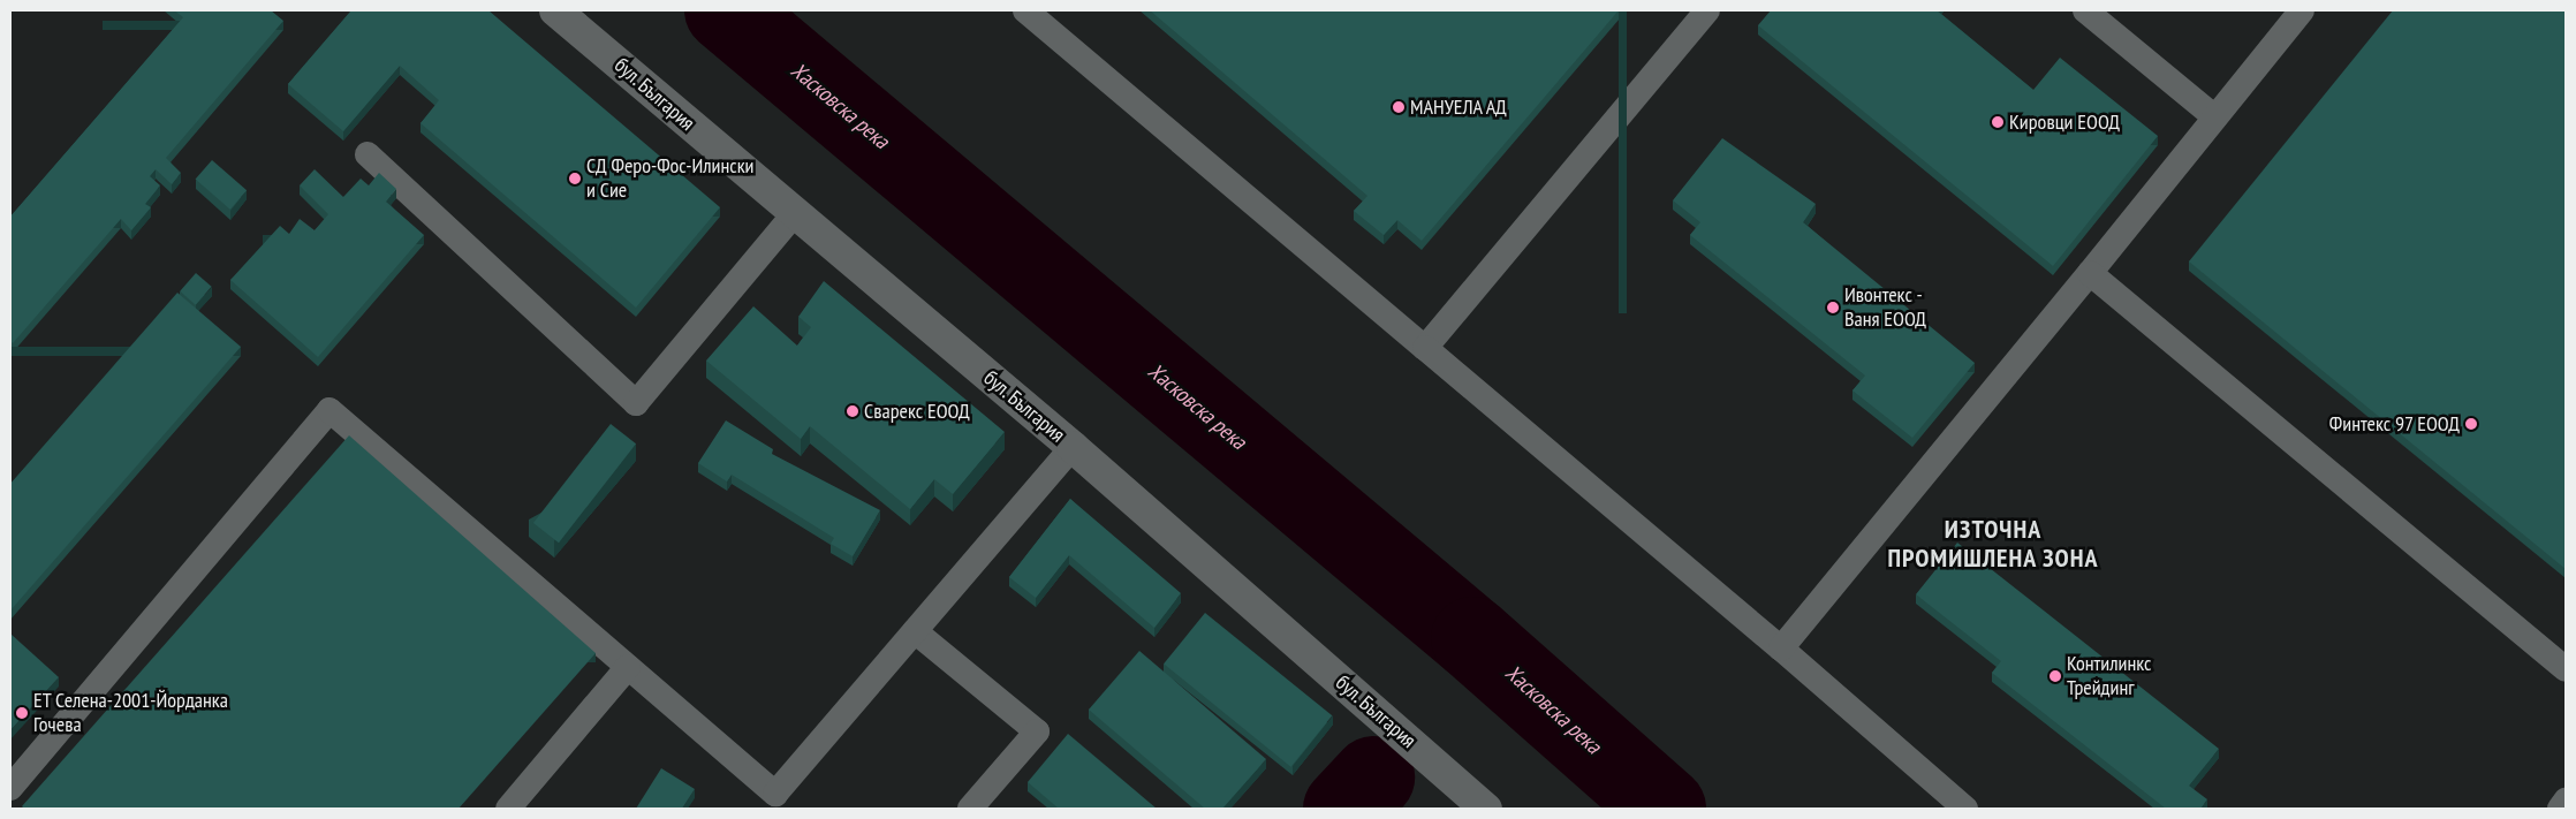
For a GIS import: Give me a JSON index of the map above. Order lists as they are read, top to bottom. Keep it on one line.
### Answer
{"streets":{"street":["бул. България"]},"districts":["ИЗТОЧНА ПРОМИШЛЕНА ЗОНА"],"water":["Хасковска река"],"places":["МАНУЕЛА АД","Кировци ЕООД","СД Феро-Фос-Илински и Сие","Ивонтекс - Ваня ЕООД","Сварекс ЕООД","Финтекс 97 ЕООД","Контилинкс Трейдинг","ЕТ Селена-2001-Йорданка Гочева"]}
